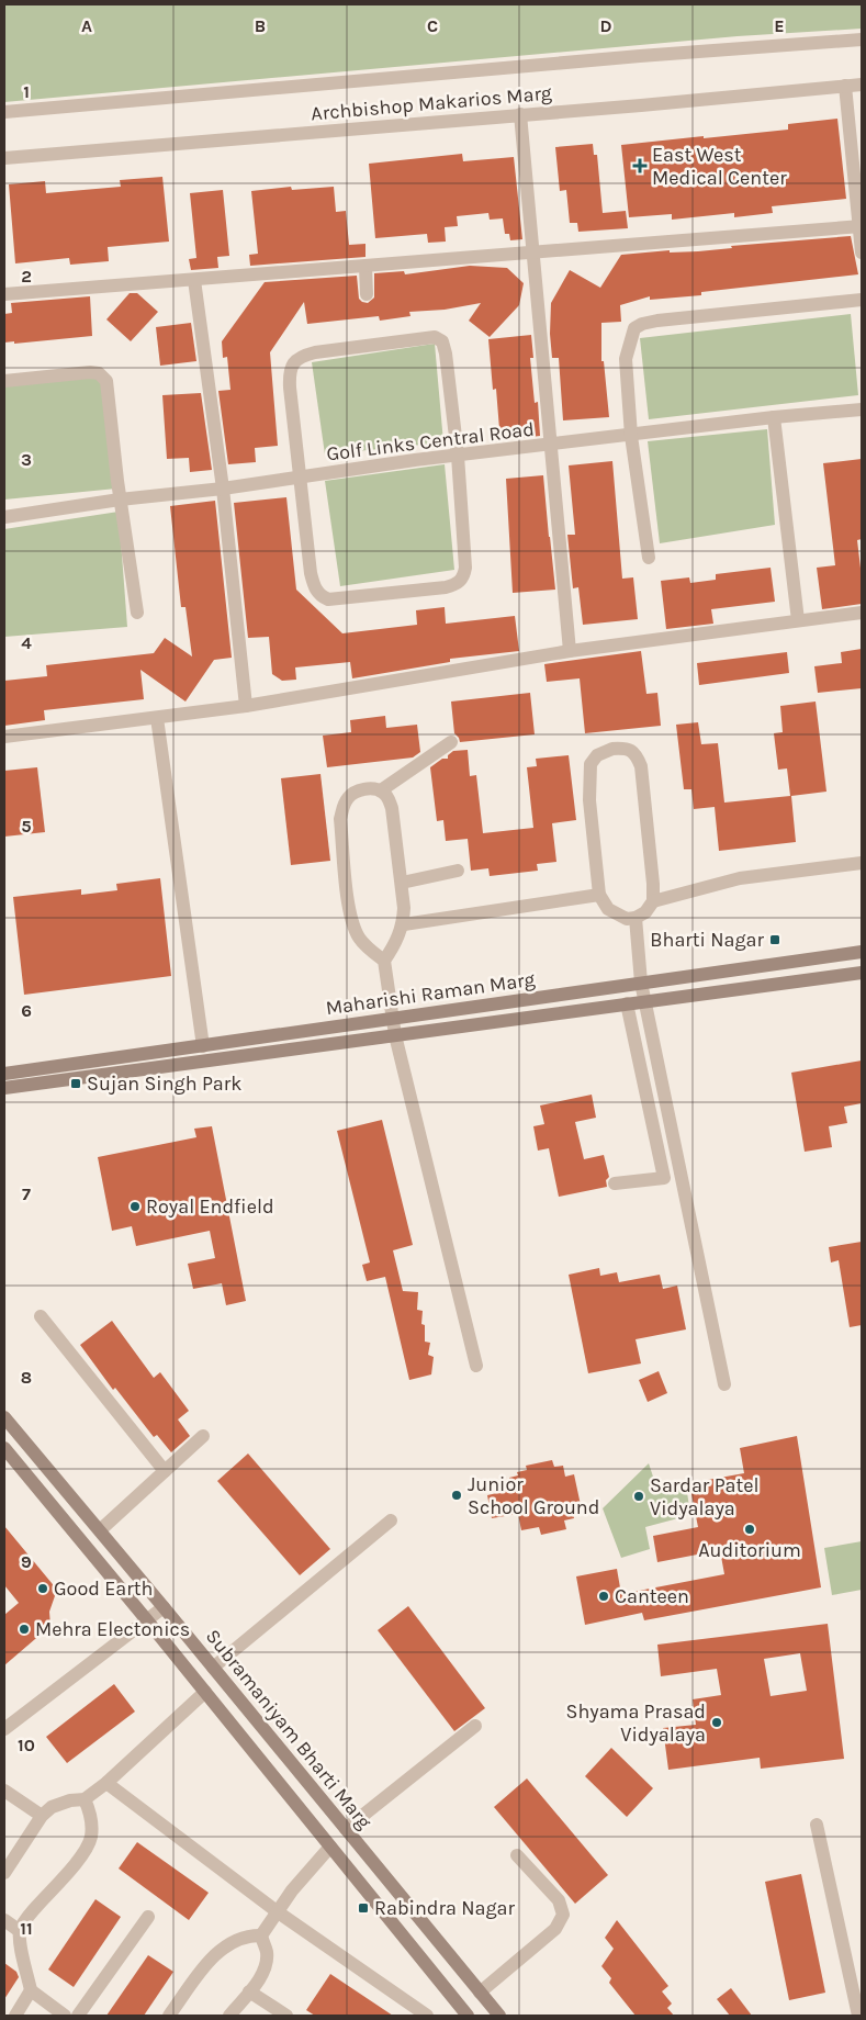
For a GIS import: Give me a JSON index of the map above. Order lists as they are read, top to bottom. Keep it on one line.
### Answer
{"streets":{"main road":["Maharishi Raman Marg","Subramaniyam Bharti Marg"],"street":["Archbishop Makarios Marg","Golf Links Central Road"]},"places":{"health":["East West Medical Center"],"transit":["Bharti Nagar","Sujan Singh Park","Rabindra Nagar"],"other":["Royal Endfield","Junior School Ground","Sardar Patel Vidyalaya","Auditorium","Good Earth","Canteen","Mehra Electonics","Shyama Prasad Vidyalaya"]},"grid":{"columns":["A","B","C","D","E"],"rows":["1","2","3","4","5","6","7","8","9","10","11"]}}
